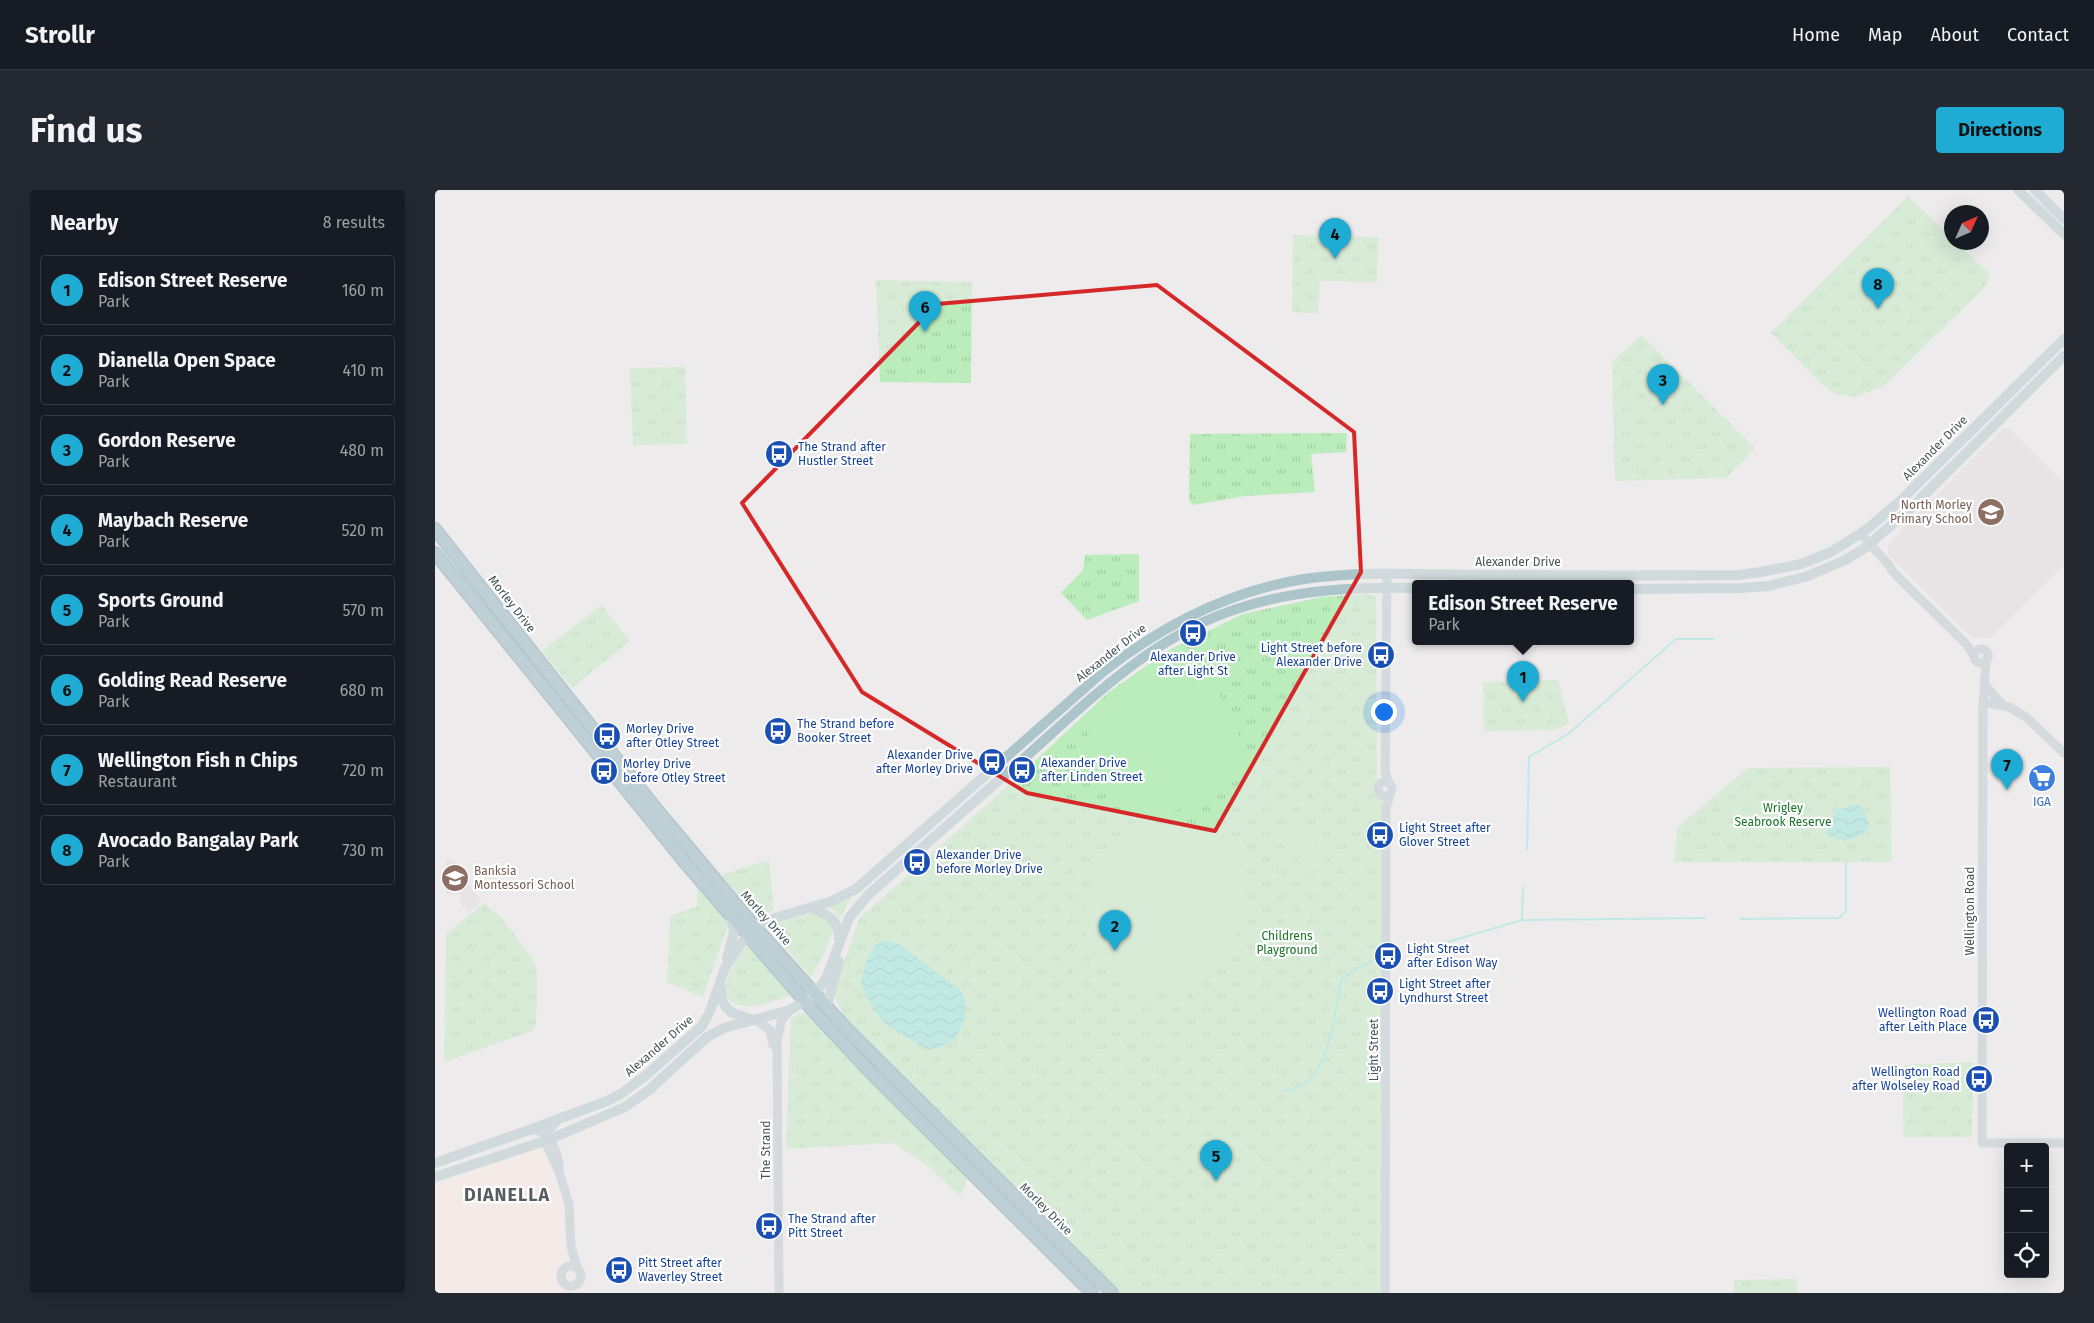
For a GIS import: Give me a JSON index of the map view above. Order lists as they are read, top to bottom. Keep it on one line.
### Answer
{"streets":{"highway":["Morley Drive"],"main road":["Alexander Drive"],"street":["Wellington Road","Light Street","The Strand"]},"crossings":[["Alexander Drive","Morley Drive"],["Alexander Drive","Wellington Road"],["Alexander Drive","Light Street"],["Alexander Drive","The Strand"]],"districts":["DIANELLA"],"parks":["Wrigley Seabrook Reserve","Childrens Playground"],"places":{"bus stop":["The Strand after Hustler Street","Alexander Drive after Light St","Light Street before Alexander Drive","The Strand before Booker Street","Morley Drive after Otley Street","Alexander Drive after Morley Drive","Alexander Drive after Linden Street","Morley Drive before Otley Street","Light Street after Glover Street","Alexander Drive before Morley Drive","Light Street after Edison Way","Light Street after Lyndhurst Street","Wellington Road after Leith Place","Wellington Road after Wolseley Road","The Strand after Pitt Street","Pitt Street after Waverley Street"],"school or university":["North Morley Primary School","Banksia Montessori School"],"supermarket":["IGA"]},"north":"top right","page":{"header":"Strollr","nav":["Home","Map","About","Contact"],"buttons":"Directions","title":"Find us","heading":["Nearby","8 results"],"pins":["4","8","6","3","1","7","2","5"],"list":[{"mark":"1","name":"Edison Street Reserve","note":"Park","value":"160 m"},{"mark":"2","name":"Dianella Open Space","note":"Park","value":"410 m"},{"mark":"3","name":"Gordon Reserve","note":"Park","value":"480 m"},{"mark":"4","name":"Maybach Reserve","note":"Park","value":"520 m"},{"mark":"5","name":"Sports Ground","note":"Park","value":"570 m"},{"mark":"6","name":"Golding Read Reserve","note":"Park","value":"680 m"},{"mark":"7","name":"Wellington Fish n Chips","note":"Restaurant","value":"720 m"},{"mark":"8","name":"Avocado Bangalay Park","note":"Park","value":"730 m"}],"popup":["Edison Street Reserve","Park"],"map_buttons":["+","−"]}}
